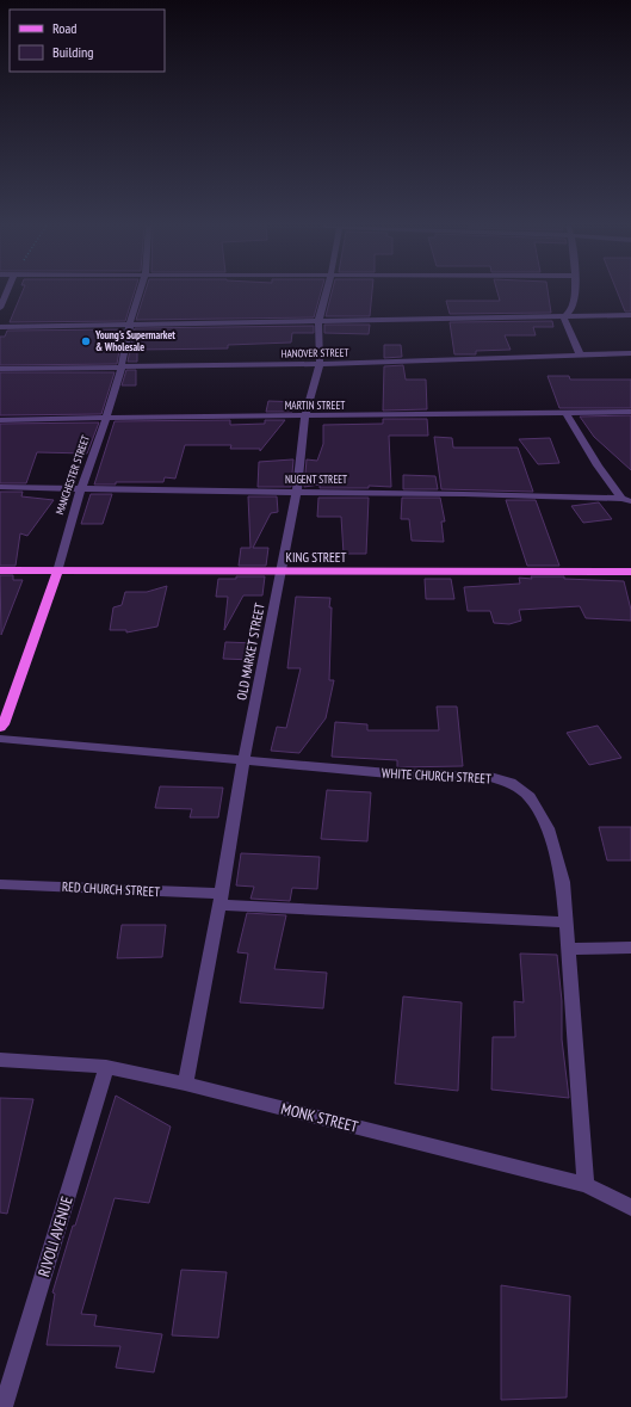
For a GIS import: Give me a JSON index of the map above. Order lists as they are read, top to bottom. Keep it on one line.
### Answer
{"streets":{"main road":["MANCHESTER STREET","KING STREET"],"street":["HANOVER STREET","MARTIN STREET","NUGENT STREET","OLD MARKET STREET","WHITE CHURCH STREET","RED CHURCH STREET","MONK STREET","RIVOLI AVENUE"]},"crossings":[["HANOVER STREET","MANCHESTER STREET"],["HANOVER STREET","OLD MARKET STREET"],["MARTIN STREET","MANCHESTER STREET"],["MARTIN STREET","OLD MARKET STREET"],["MANCHESTER STREET","NUGENT STREET"],["MANCHESTER STREET","KING STREET"],["NUGENT STREET","OLD MARKET STREET"],["KING STREET","OLD MARKET STREET"],["OLD MARKET STREET","WHITE CHURCH STREET"],["OLD MARKET STREET","RED CHURCH STREET"],["OLD MARKET STREET","MONK STREET"],["WHITE CHURCH STREET","RED CHURCH STREET"],["WHITE CHURCH STREET","MONK STREET"],["MONK STREET","RIVOLI AVENUE"]],"places":["Young's Supermarket & Wholesale"],"legend":["Road","Building"]}
